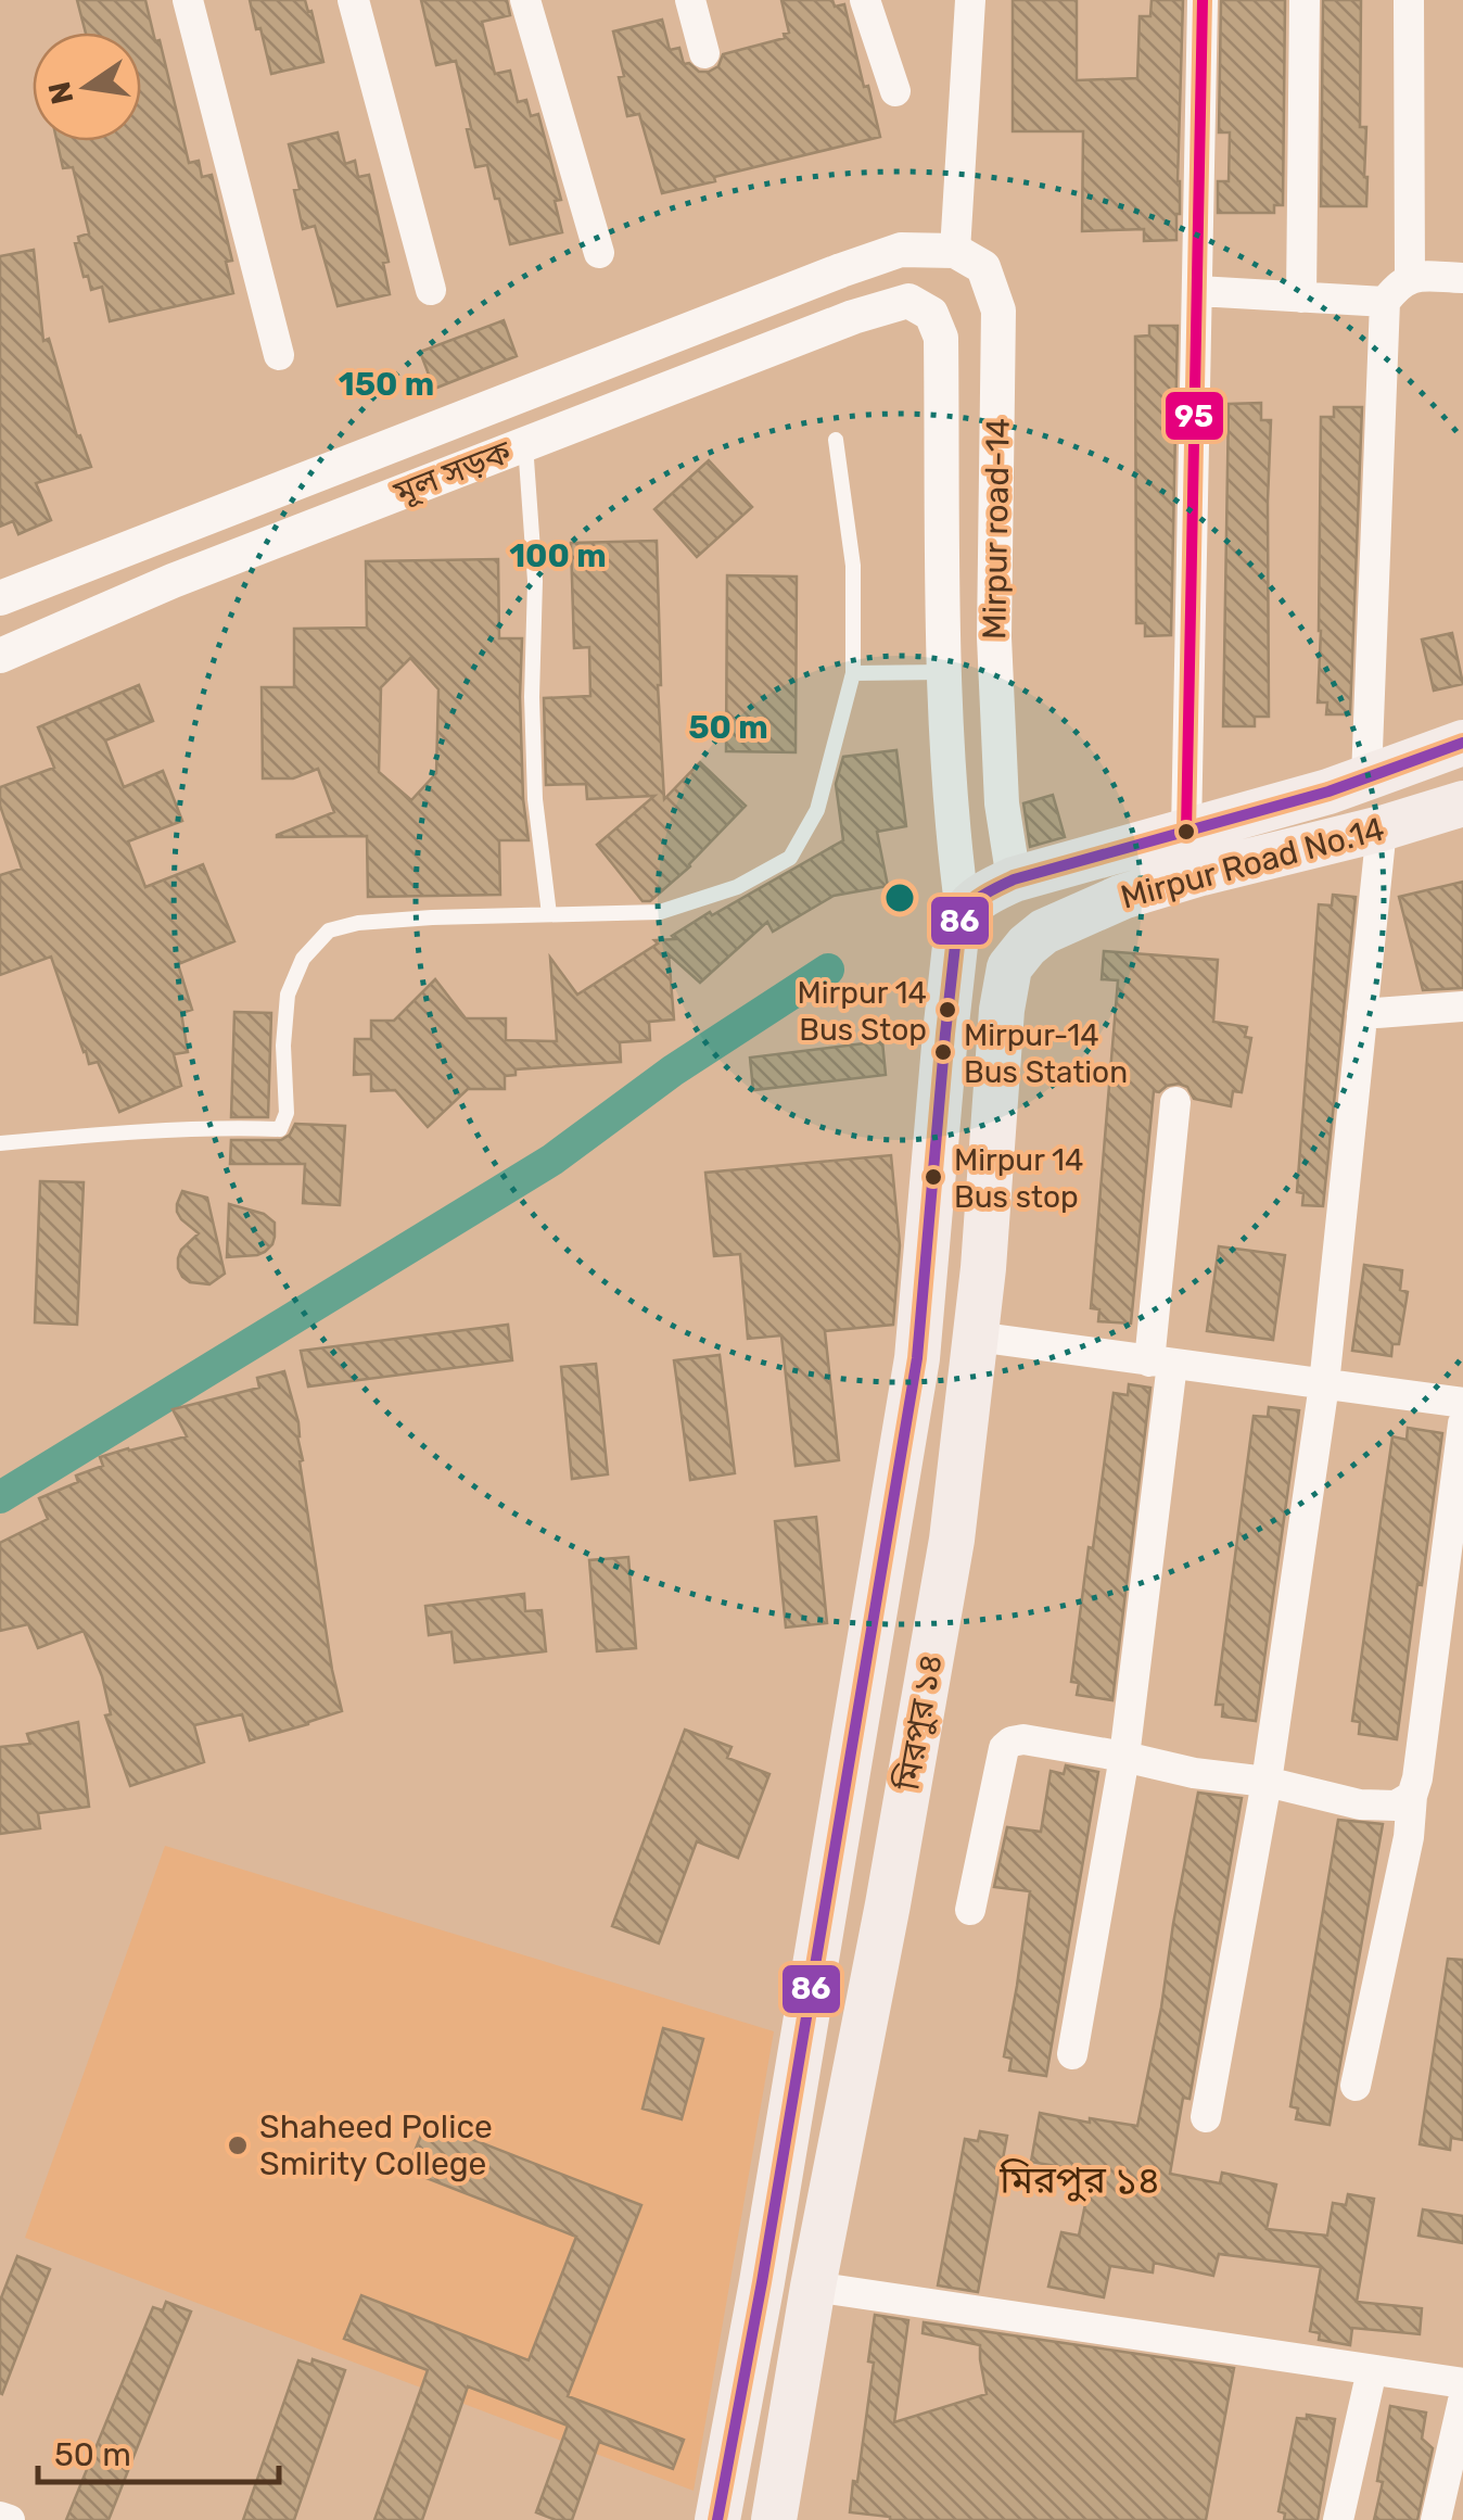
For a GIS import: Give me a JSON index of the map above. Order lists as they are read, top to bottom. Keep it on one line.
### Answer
{"streets":{"main road":["Mirpur road-14","Mirpur Road No.14","মিরপুর ১৪"],"street":["মূল সড়ক"]},"crossings":[["মূল সড়ক","Mirpur road-14"],["Mirpur road-14","Mirpur Road No.14"],["Mirpur Road No.14","মিরপুর ১৪"]],"districts":["মিরপুর ১৪"],"places":["Mirpur 14 Bus Stop","Mirpur-14 Bus Station","Mirpur 14 Bus stop","Shaheed Police Smirity College"],"lines":["transit line 95","transit line 86"],"scale_bar":"50 m","north":"left","rings":["150 m","100 m","50 m"]}
